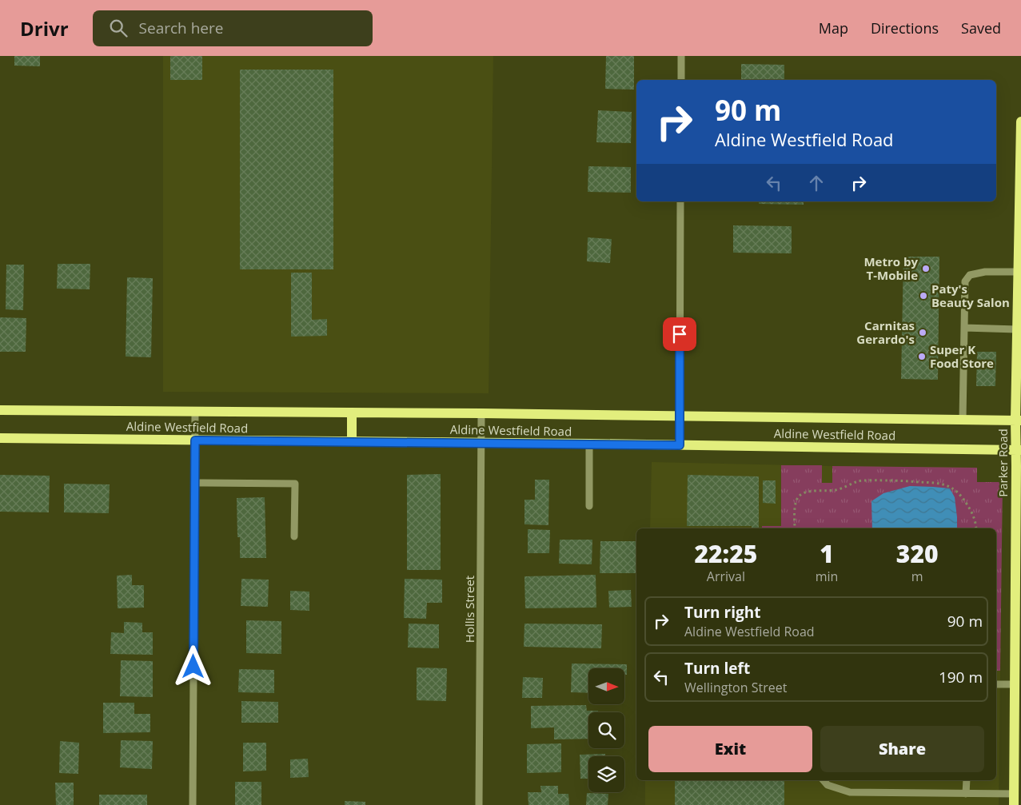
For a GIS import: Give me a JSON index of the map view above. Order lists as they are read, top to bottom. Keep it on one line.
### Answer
{"streets":{"main road":["Aldine Westfield Road","Parker Road"],"street":["Hollis Street"]},"crossings":[["Aldine Westfield Road","Parker Road"],["Aldine Westfield Road","Hollis Street"]],"places":["Metro by T-Mobile","Paty's Beauty Salon","Carnitas Gerardo's","Super K Food Store"],"north":"right","page":{"header":"Drivr","search":"Search here","nav":["Map","Directions","Saved"],"turn":["90 m","Aldine Westfield Road"],"eta":["22:25","Arrival","1","min","320","m"],"list":[{"name":"Turn right","note":"Aldine Westfield Road","value":"90 m"},{"name":"Turn left","note":"Wellington Street","value":"190 m"}],"buttons":["Exit","Share"]}}
